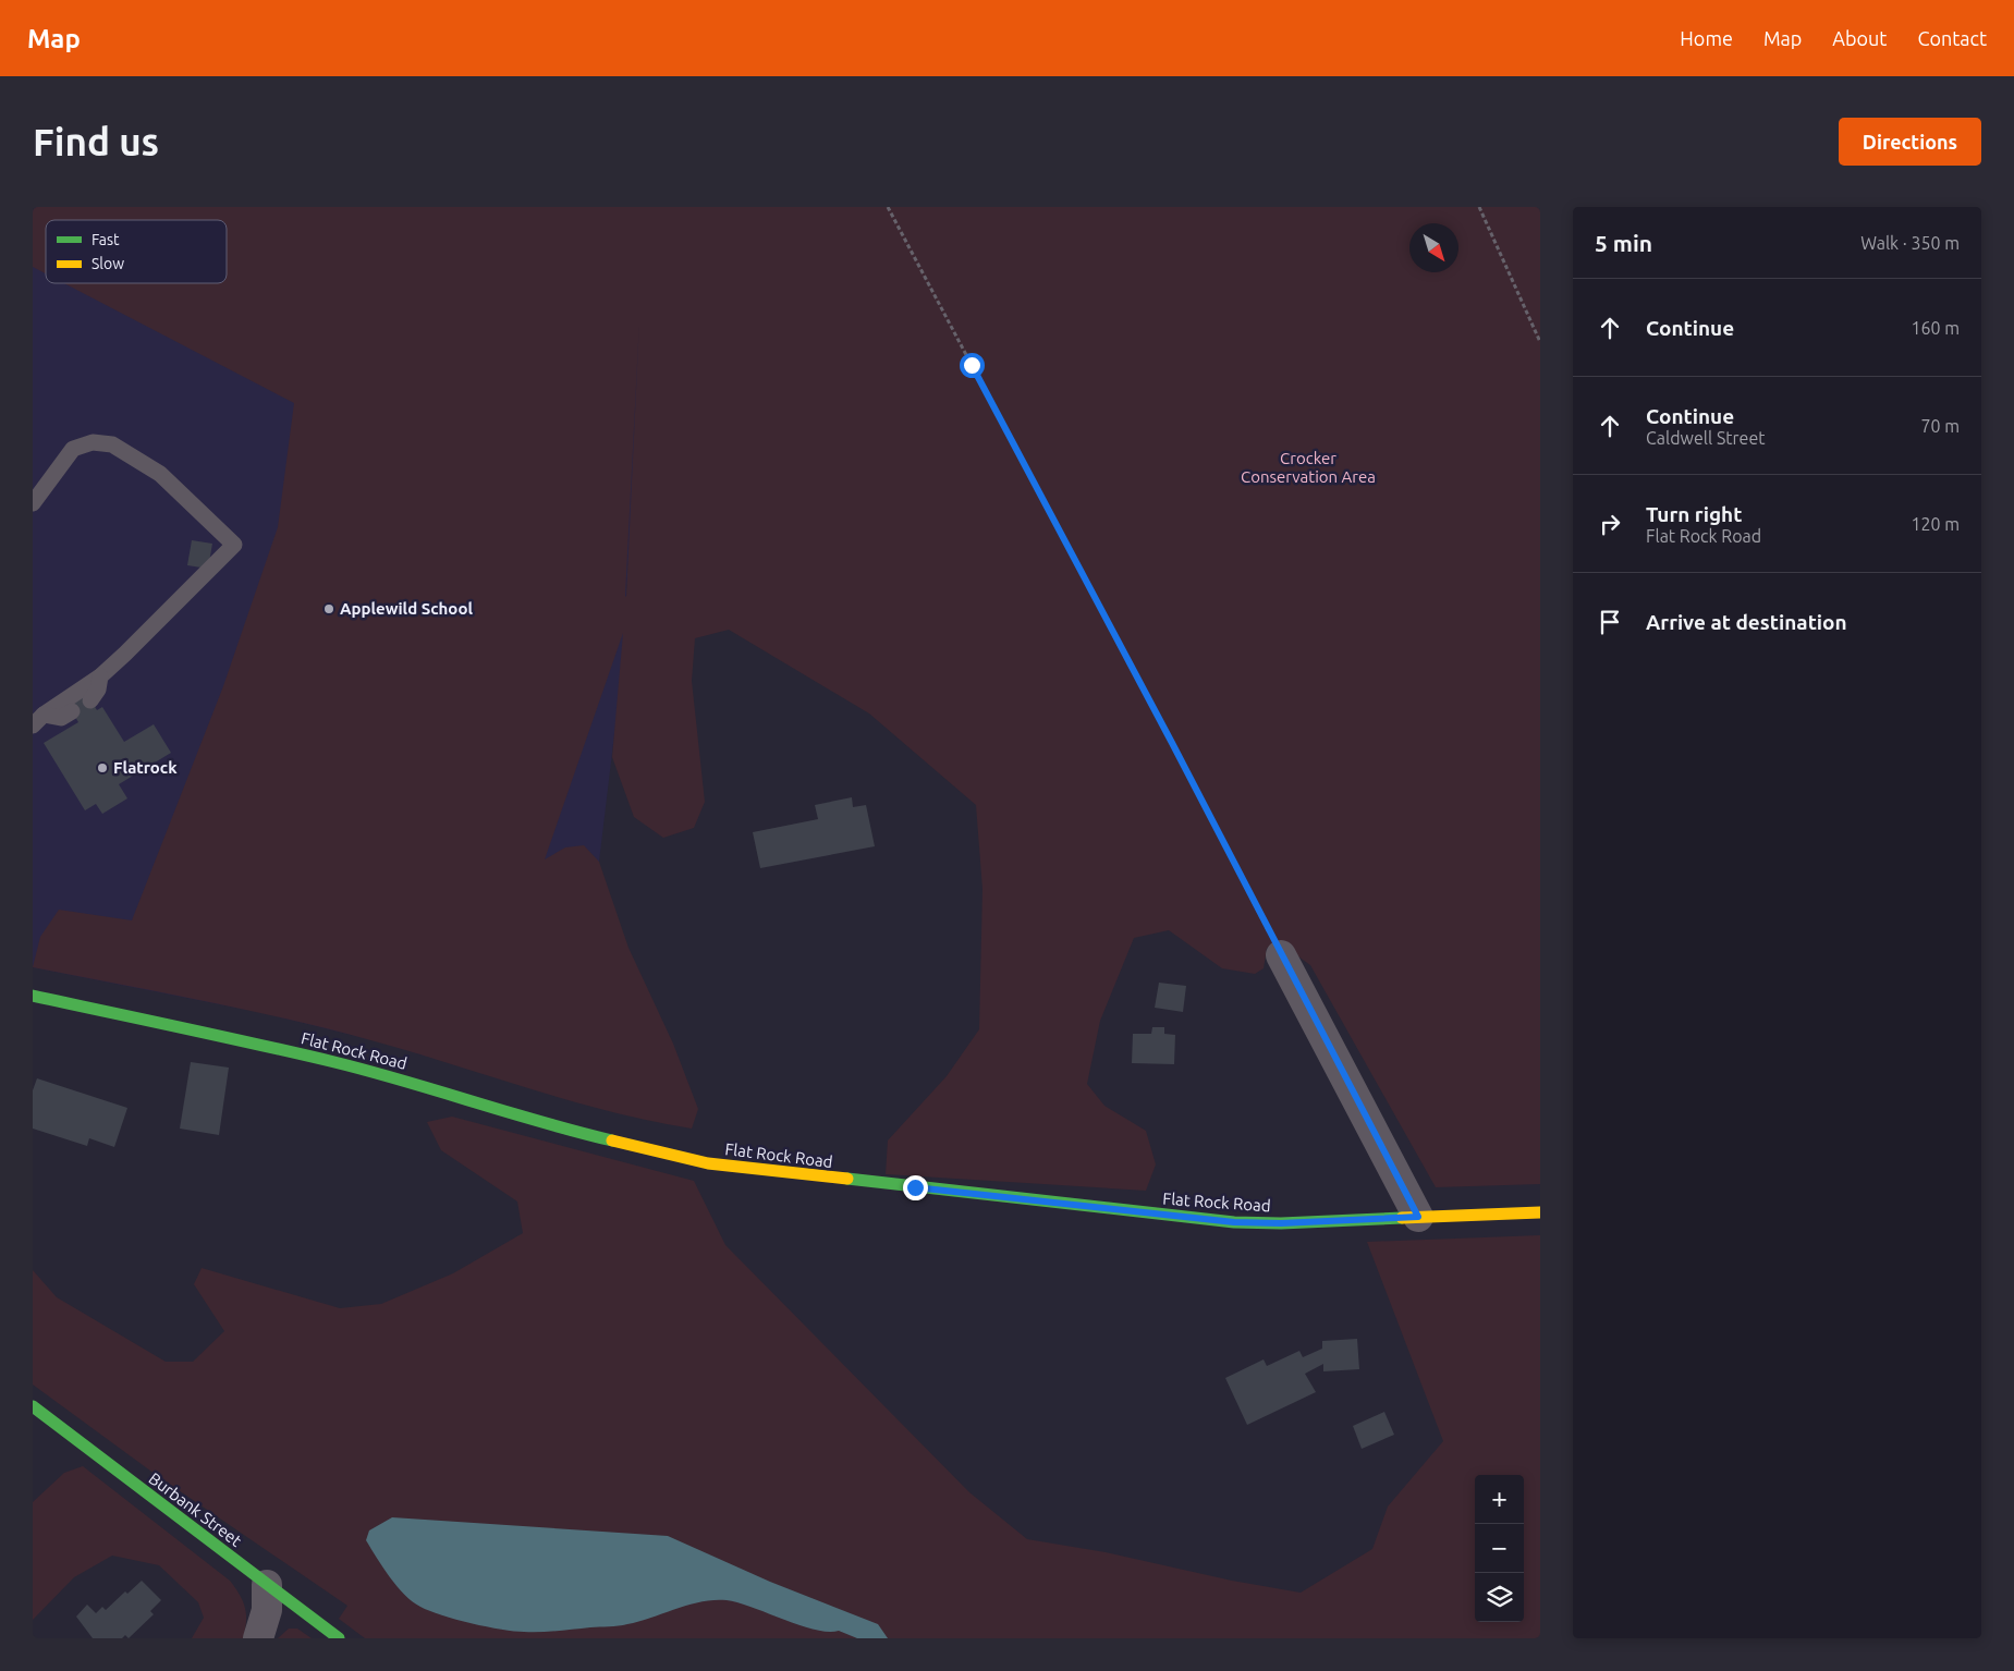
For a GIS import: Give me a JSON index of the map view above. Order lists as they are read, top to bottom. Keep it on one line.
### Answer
{"streets":{"street":["Flat Rock Road","Burbank Street"]},"parks":["Crocker Conservation Area"],"places":["Applewild School","Flatrock"],"legend":["Fast","Slow"],"north":"bottom right","page":{"header":"Map","nav":["Home","Map","About","Contact"],"buttons":"Directions","title":"Find us","heading":["5 min","Walk · 350 m"],"list":[["Continue","160 m"],["Continue","Caldwell Street","70 m"],["Turn right","Flat Rock Road","120 m"],"Arrive at destination"],"map_buttons":["+","−"]}}
